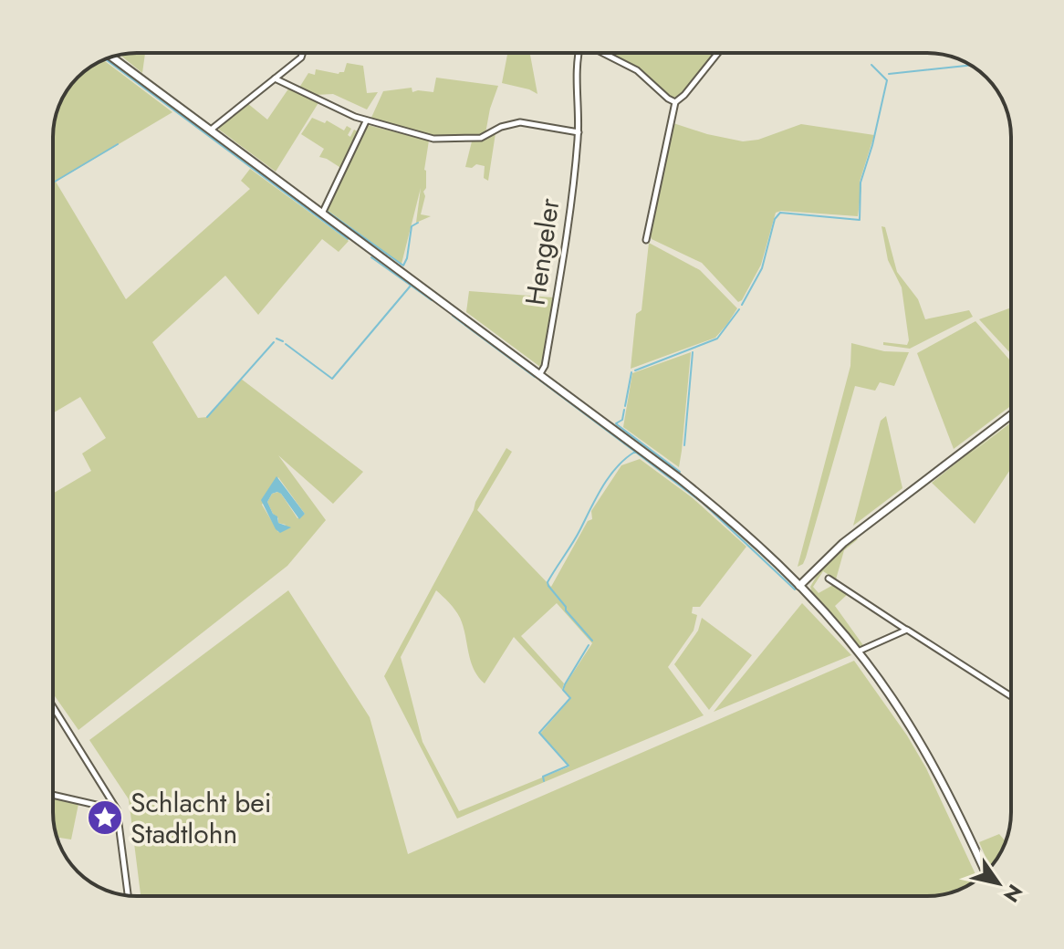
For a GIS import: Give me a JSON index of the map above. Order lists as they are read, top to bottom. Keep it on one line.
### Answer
{"streets":{"street":["Hengeler"]},"places":{"place":["Schlacht bei Stadtlohn"]},"north":"bottom right"}
